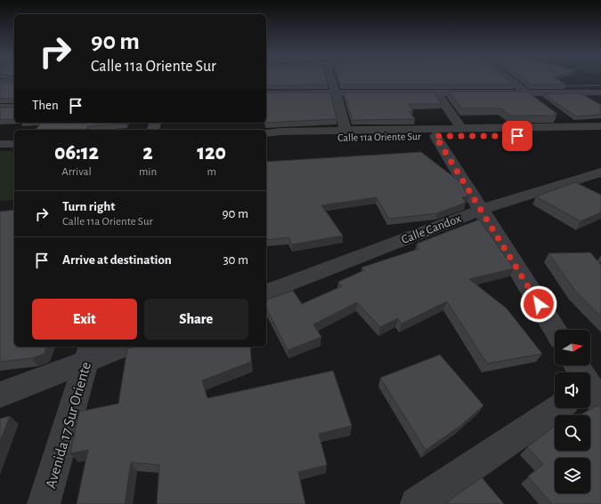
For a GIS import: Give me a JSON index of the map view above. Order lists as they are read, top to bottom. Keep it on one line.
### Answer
{"streets":{"street":["Calle 11a Oriente Sur","Calle Candox","Avenida 17 Sur Oriente"]},"north":"right","page":{"turn":["90 m","Calle 11a Oriente Sur"],"then":"Then","eta":["06:12","Arrival","2","min","120","m"],"list":[{"name":"Turn right","note":"Calle 11a Oriente Sur","value":"90 m"},{"name":"Arrive at destination","value":"30 m"}],"buttons":["Exit","Share"]}}
